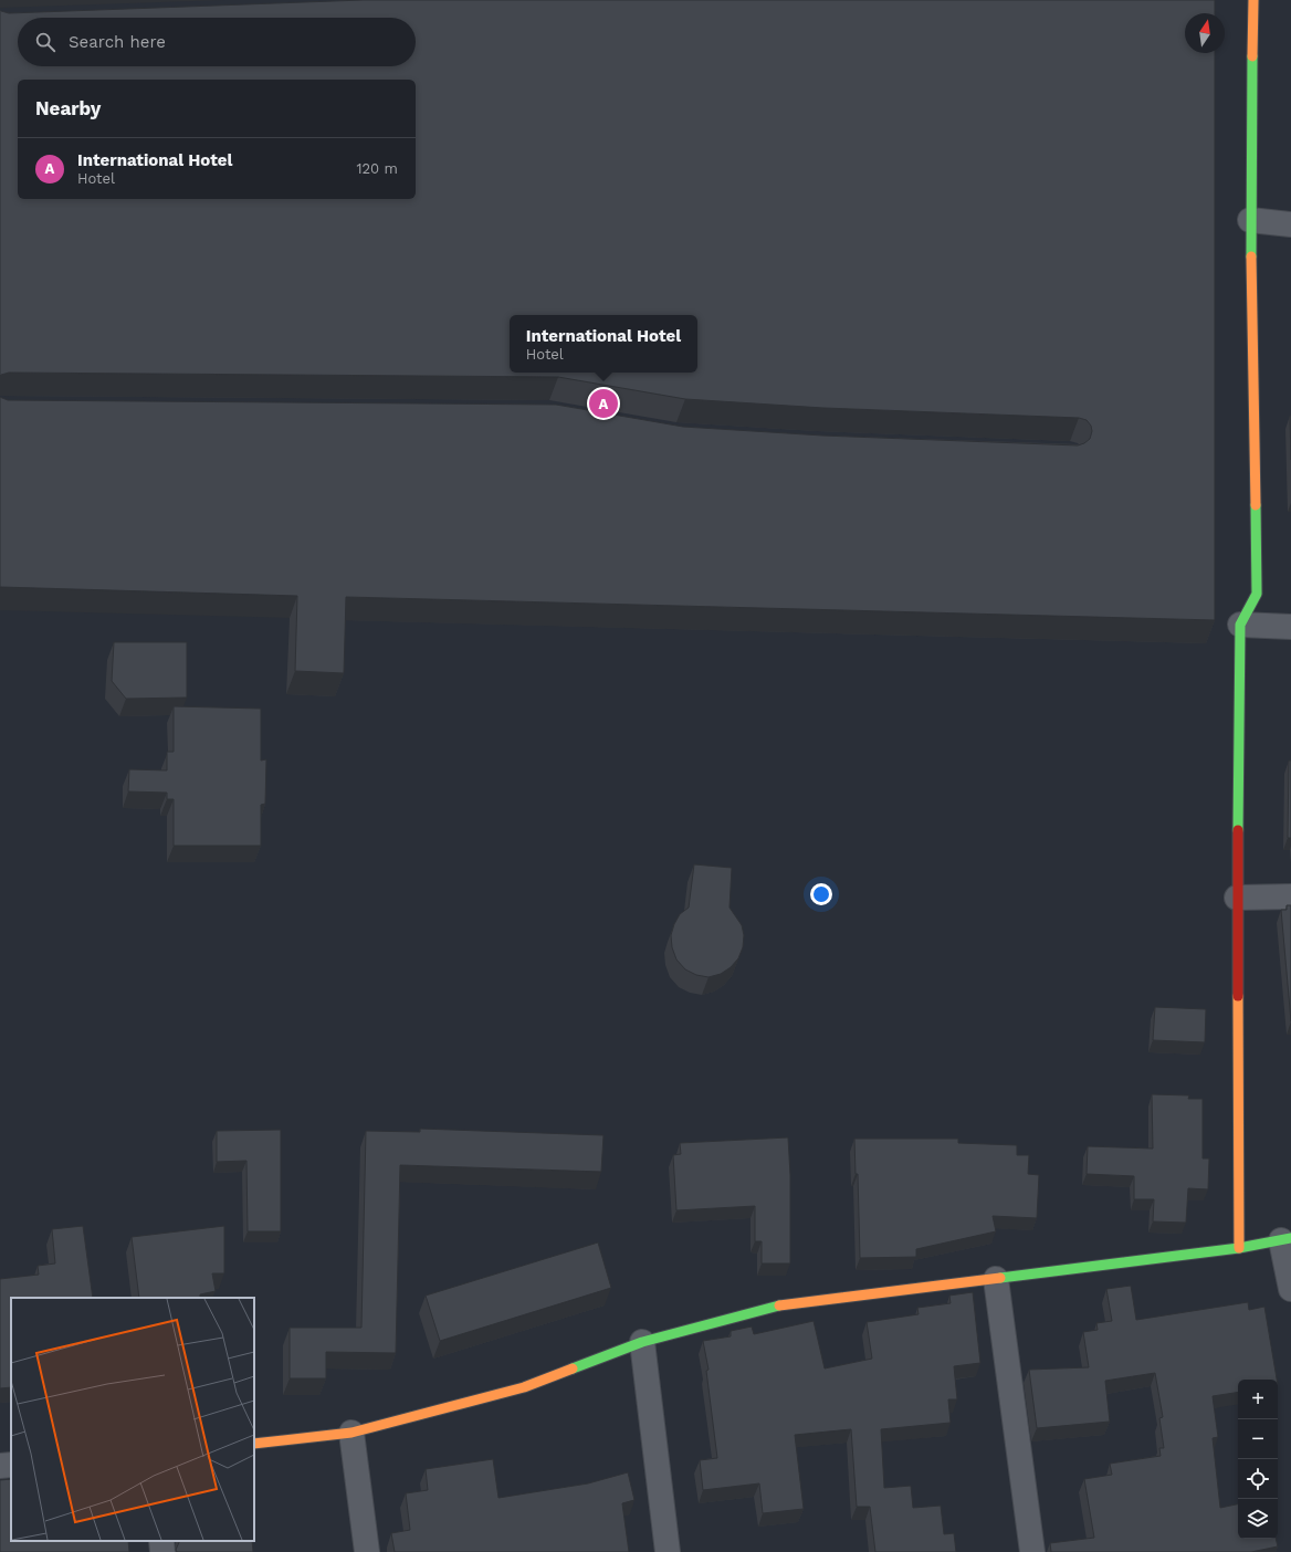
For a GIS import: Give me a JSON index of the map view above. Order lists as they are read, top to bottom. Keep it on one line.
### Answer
{"north":"top","page":{"search":"Search here","heading":"Nearby","list":[{"mark":"A","name":"International Hotel","note":"Hotel","value":"120 m"}],"popup":["International Hotel","Hotel"],"pins":"A","map_buttons":["+","−"]}}
